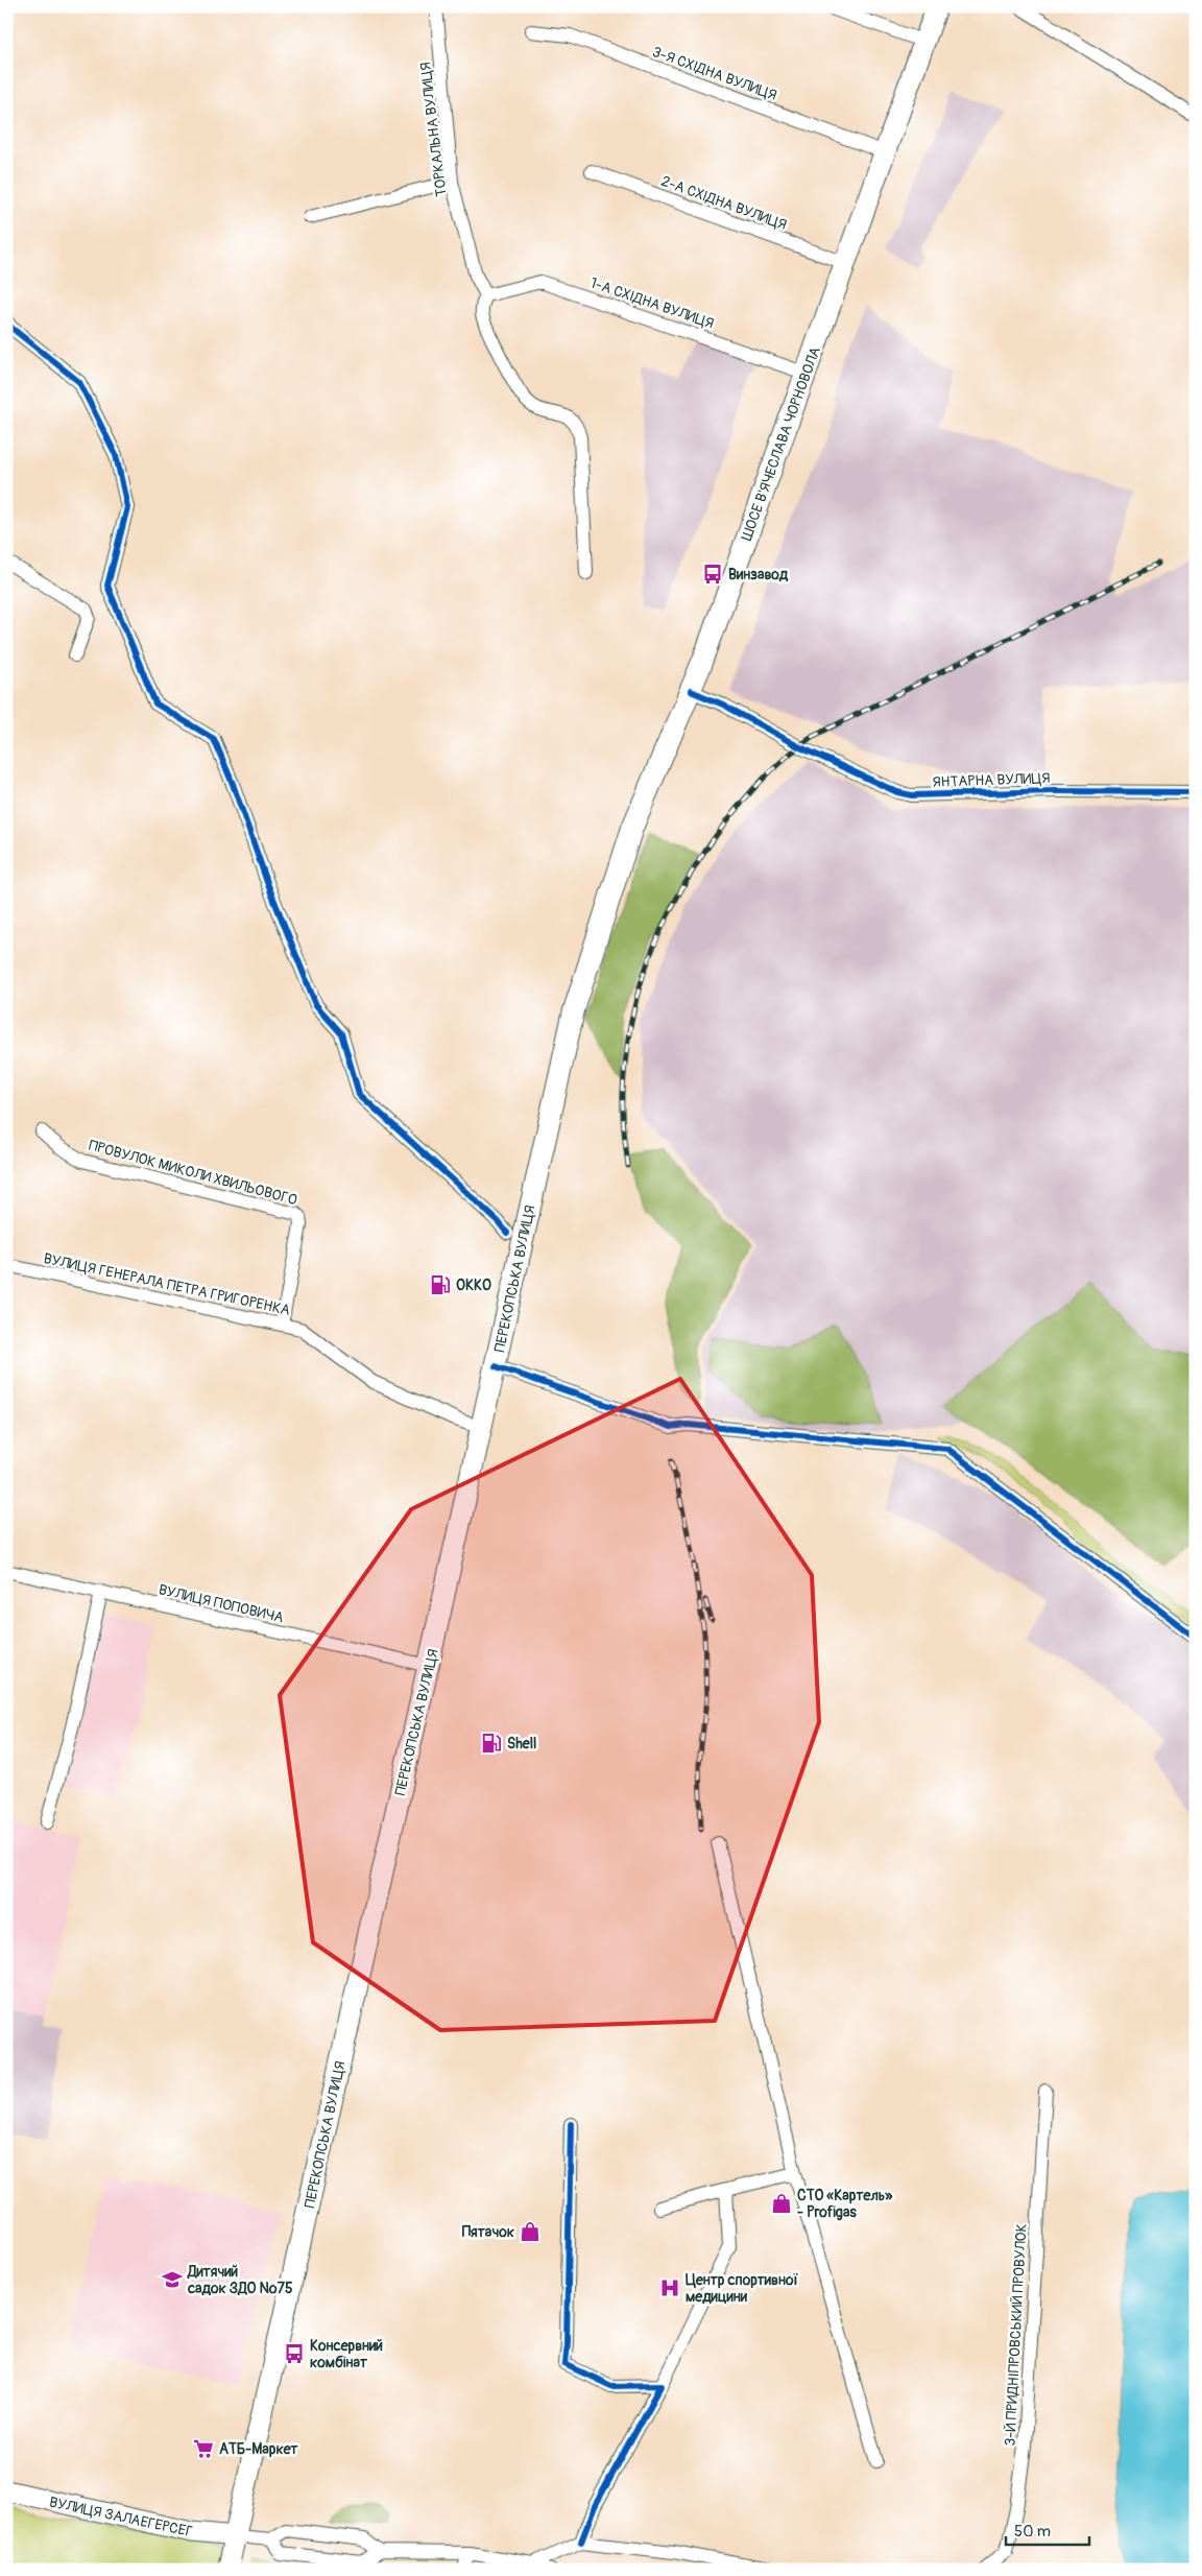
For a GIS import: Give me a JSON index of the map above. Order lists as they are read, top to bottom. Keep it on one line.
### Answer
{"streets":{"main road":["ШОСЕ В'ЯЧЕСЛАВА ЧОРНОВОЛА","ПЕРЕКОПСЬКА ВУЛИЦЯ","ВУЛИЦЯ ЗАЛАЕГЕРСЕГ"],"street":["3-Я СХІДНА ВУЛИЦЯ","ТОРКАЛЬНА ВУЛИЦЯ","2-А СХІДНА ВУЛИЦЯ","1-А СХІДНА ВУЛИЦЯ","ЯНТАРНА ВУЛИЦЯ","ПРОВУЛОК МИКОЛИ ХВИЛЬОВОГО","ВУЛИЦЯ ГЕНЕРАЛА ПЕТРА ГРИГОРЕНКА","ВУЛИЦЯ ПОПОВИЧА","3-Й ПРИДНІПРОВСЬКИЙ ПРОВУЛОК"]},"crossings":[["3-Я СХІДНА ВУЛИЦЯ","ШОСЕ В'ЯЧЕСЛАВА ЧОРНОВОЛА"],["ТОРКАЛЬНА ВУЛИЦЯ","1-А СХІДНА ВУЛИЦЯ"],["2-А СХІДНА ВУЛИЦЯ","ШОСЕ В'ЯЧЕСЛАВА ЧОРНОВОЛА"],["1-А СХІДНА ВУЛИЦЯ","ШОСЕ В'ЯЧЕСЛАВА ЧОРНОВОЛА"],["ШОСЕ В'ЯЧЕСЛАВА ЧОРНОВОЛА","ЯНТАРНА ВУЛИЦЯ"],["ШОСЕ В'ЯЧЕСЛАВА ЧОРНОВОЛА","ПЕРЕКОПСЬКА ВУЛИЦЯ"],["ПРОВУЛОК МИКОЛИ ХВИЛЬОВОГО","ВУЛИЦЯ ГЕНЕРАЛА ПЕТРА ГРИГОРЕНКА"],["ПЕРЕКОПСЬКА ВУЛИЦЯ","ВУЛИЦЯ ГЕНЕРАЛА ПЕТРА ГРИГОРЕНКА"],["ПЕРЕКОПСЬКА ВУЛИЦЯ","ВУЛИЦЯ ПОПОВИЧА"],["ПЕРЕКОПСЬКА ВУЛИЦЯ","ВУЛИЦЯ ЗАЛАЕГЕРСЕГ"]],"places":{"bus stop":["Винзавод","Консервний комбінат"],"fuel station":["ОККО","Shell"],"shop":["СТО «Картель» - Profigas","Пятачок"],"school or university":["Дитячий садок ЗДО №75"],"hospital":["Центр спортивної медицини"],"supermarket":["АТБ-Маркет"]},"scale_bar":"50 m"}
